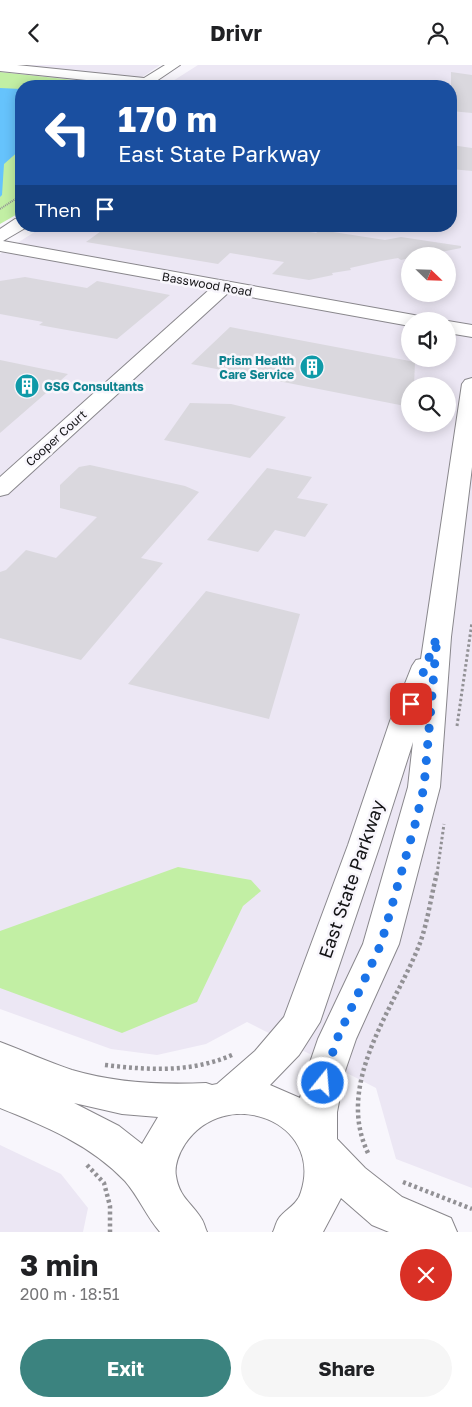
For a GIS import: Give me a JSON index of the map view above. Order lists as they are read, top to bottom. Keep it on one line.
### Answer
{"streets":{"street":["Basswood Road","Cooper Court","East State Parkway"]},"crossings":[["Basswood Road","Cooper Court"]],"places":{"building":["Prism Health Care Service","GSG Consultants"]},"north":"bottom right","page":{"header":"Drivr","turn":["170 m","East State Parkway"],"then":"Then","heading":["3 min","200 m · 18:51"],"buttons":["Exit","Share"]}}
